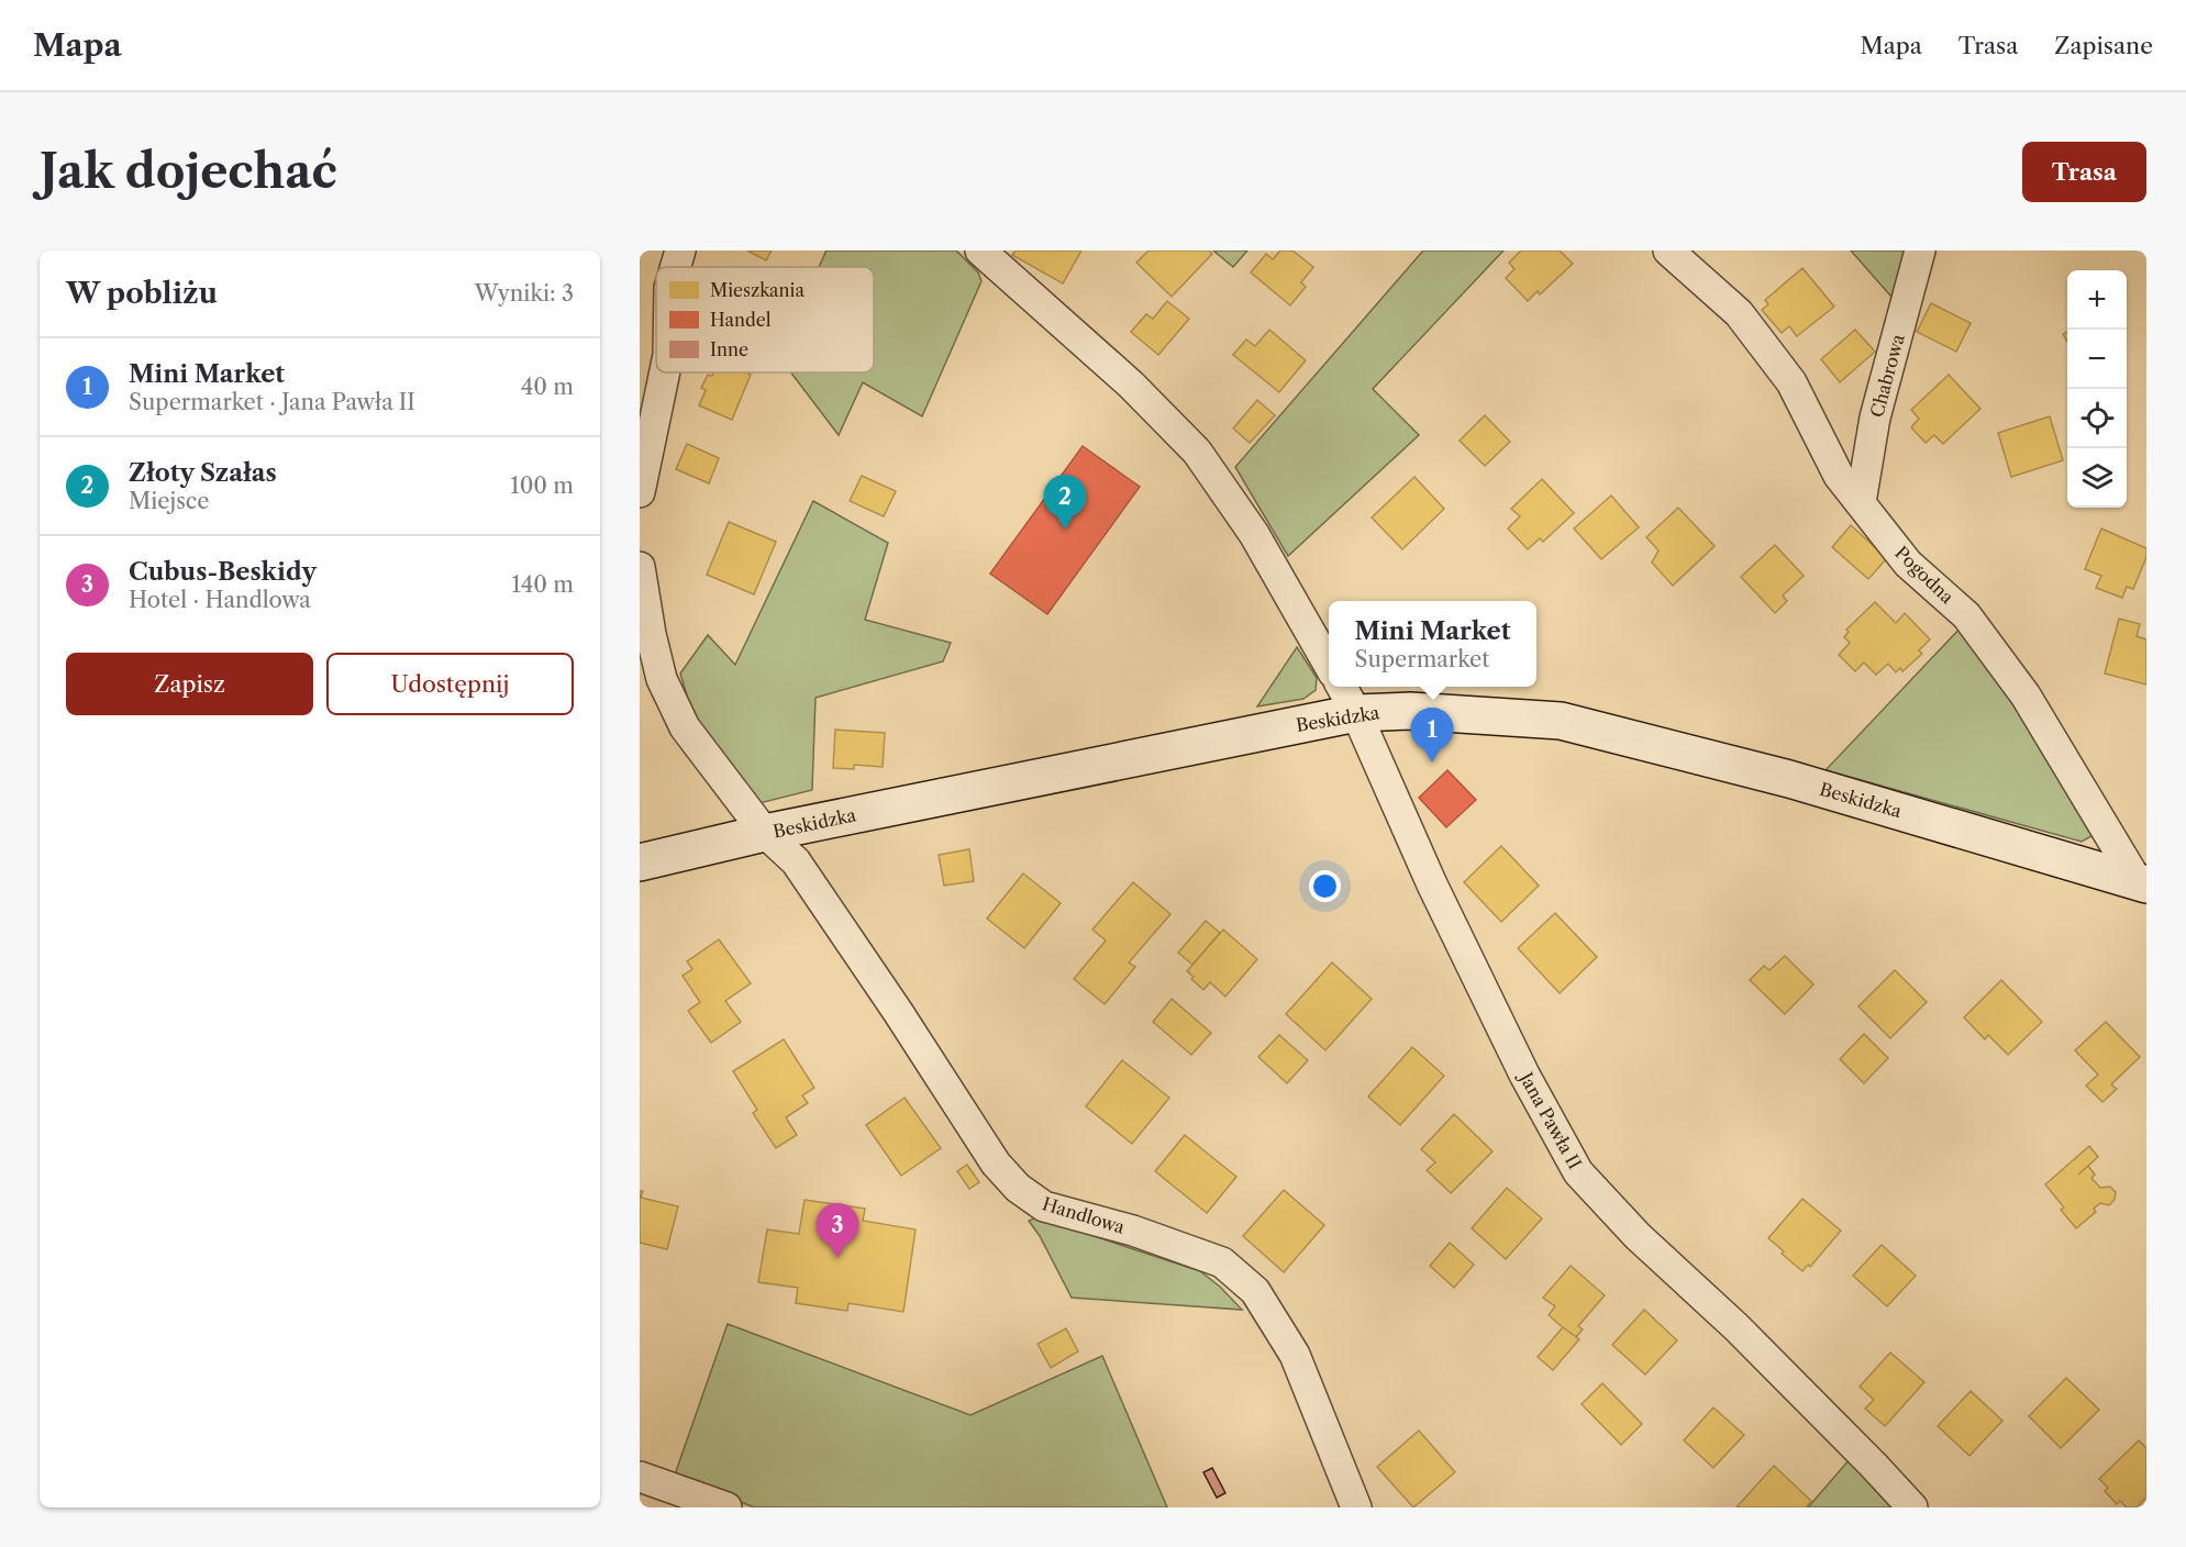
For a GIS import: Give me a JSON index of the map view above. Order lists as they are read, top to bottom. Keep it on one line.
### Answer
{"streets":{"street":["Chabrowa","Pogodna","Beskidzka","Jana Pawła II","Handlowa"]},"crossings":[["Chabrowa","Pogodna"],["Pogodna","Beskidzka"],["Beskidzka","Jana Pawła II"],["Beskidzka","Handlowa"]],"legend":["Mieszkania","Handel","Inne"],"page":{"header":"Mapa","nav":["Mapa","Trasa","Zapisane"],"buttons":["Trasa",["Zapisz","Udostępnij"]],"title":"Jak dojechać","heading":["W pobliżu","Wyniki: 3"],"map_buttons":["+","−"],"list":[{"mark":"1","name":"Mini Market","note":"Supermarket · Jana Pawła II","value":"40 m"},{"mark":"2","name":"Złoty Szałas","note":"Miejsce","value":"100 m"},{"mark":"3","name":"Cubus-Beskidy","note":"Hotel · Handlowa","value":"140 m"}],"pins":["2","1","3"],"popup":["Mini Market","Supermarket"]}}
